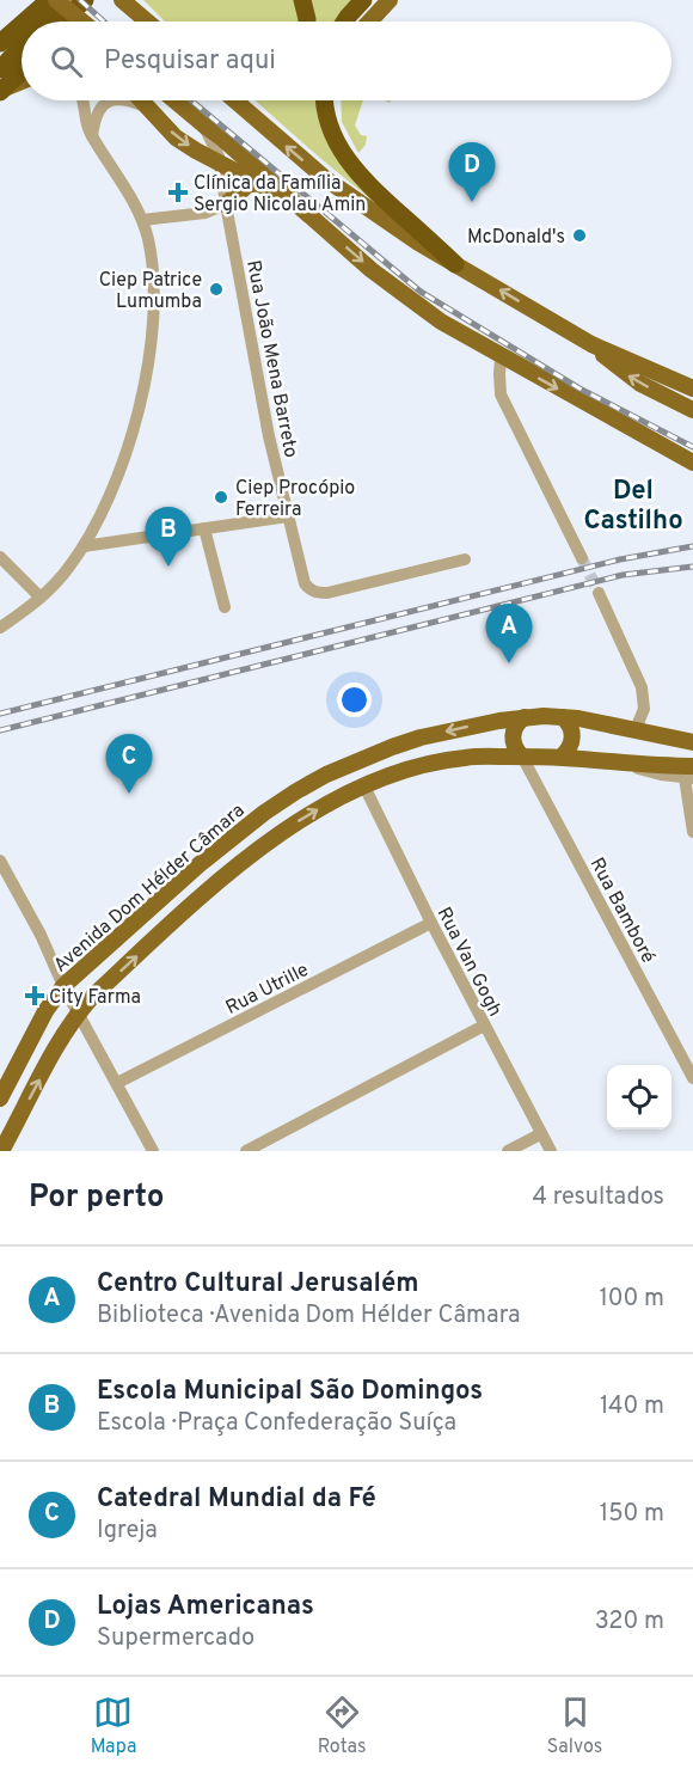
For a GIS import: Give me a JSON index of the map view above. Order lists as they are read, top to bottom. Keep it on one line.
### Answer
{"streets":{"main road":["Avenida Dom Hélder Câmara"],"street":["Rua João Mena Barreto","Rua Bamboré","Rua Van Gogh","Rua Utrille"]},"crossings":[["Avenida Dom Hélder Câmara","Rua Bamboré"],["Rua Van Gogh","Rua Utrille"]],"districts":["Del Castilho"],"places":{"health":["Clínica da Família Sergio Nicolau Amin","City Farma"],"other":["McDonald's","Ciep Patrice Lumumba","Ciep Procópio Ferreira"]},"page":{"search":"Pesquisar aqui","pins":["D","B","A","C"],"heading":["Por perto","4 resultados"],"list":[{"mark":"A","name":"Centro Cultural Jerusalém","note":"Biblioteca · Avenida Dom Hélder Câmara","value":"100 m"},{"mark":"B","name":"Escola Municipal São Domingos","note":"Escola · Praça Confederação Suíça","value":"140 m"},{"mark":"C","name":"Catedral Mundial da Fé","note":"Igreja","value":"150 m"},{"mark":"D","name":"Lojas Americanas","note":"Supermercado","value":"320 m"}],"nav":["Mapa","Rotas","Salvos"]}}
